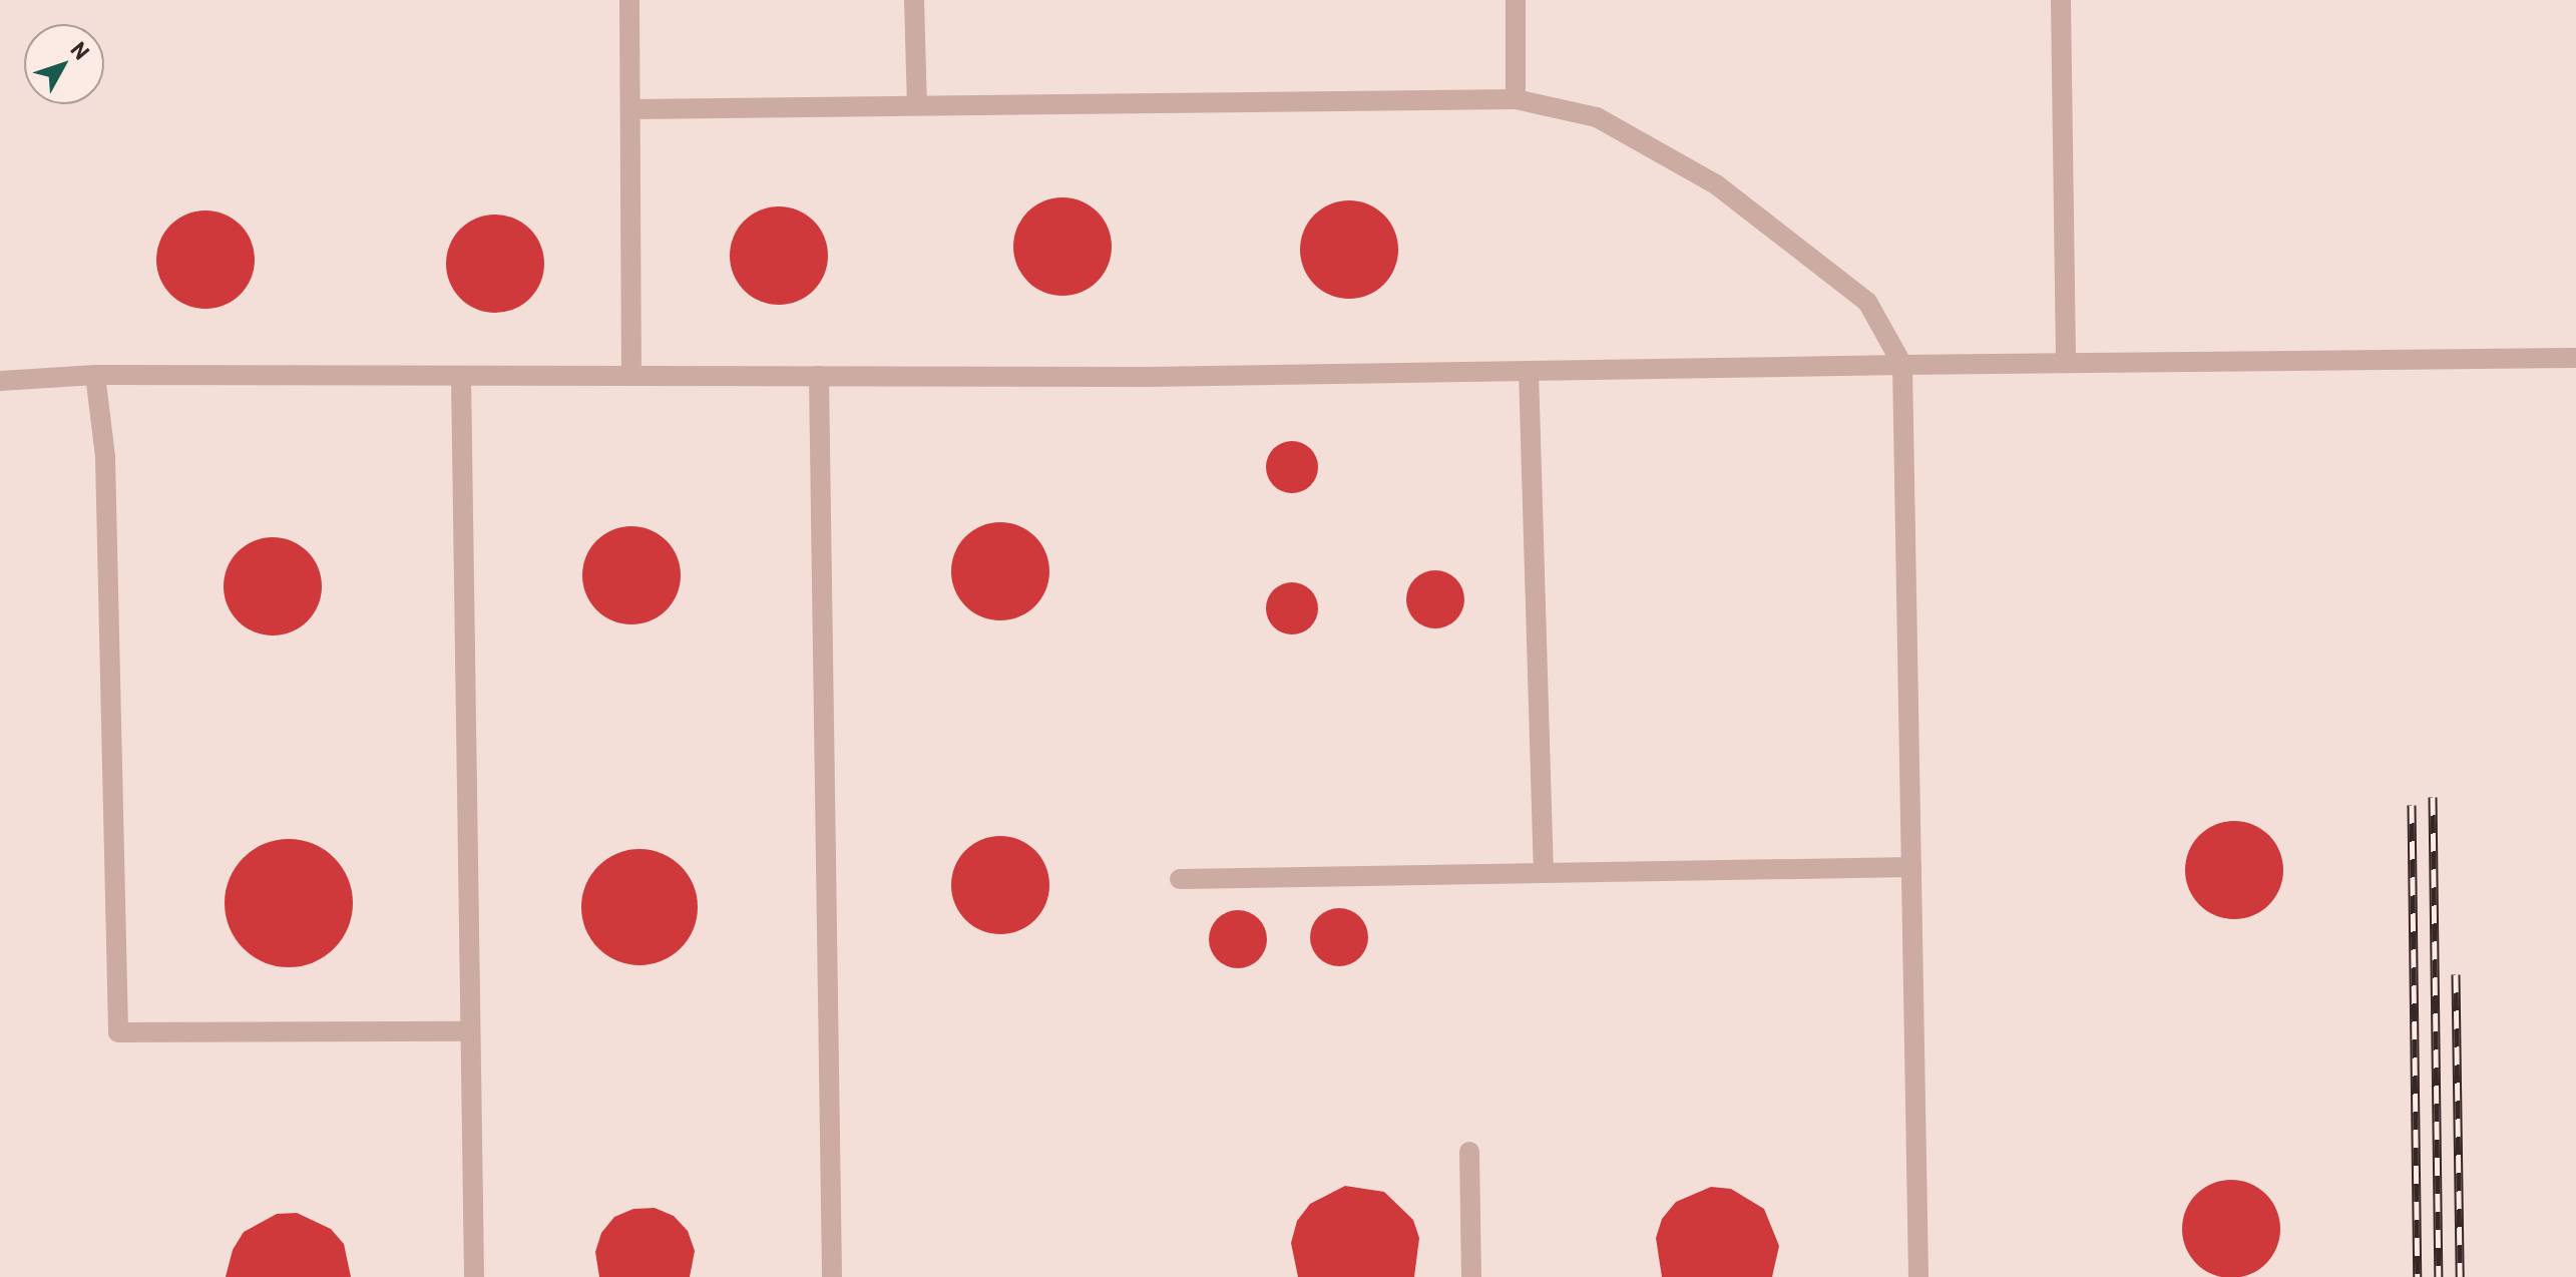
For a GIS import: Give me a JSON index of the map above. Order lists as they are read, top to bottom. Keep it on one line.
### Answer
{"north":"top right"}
